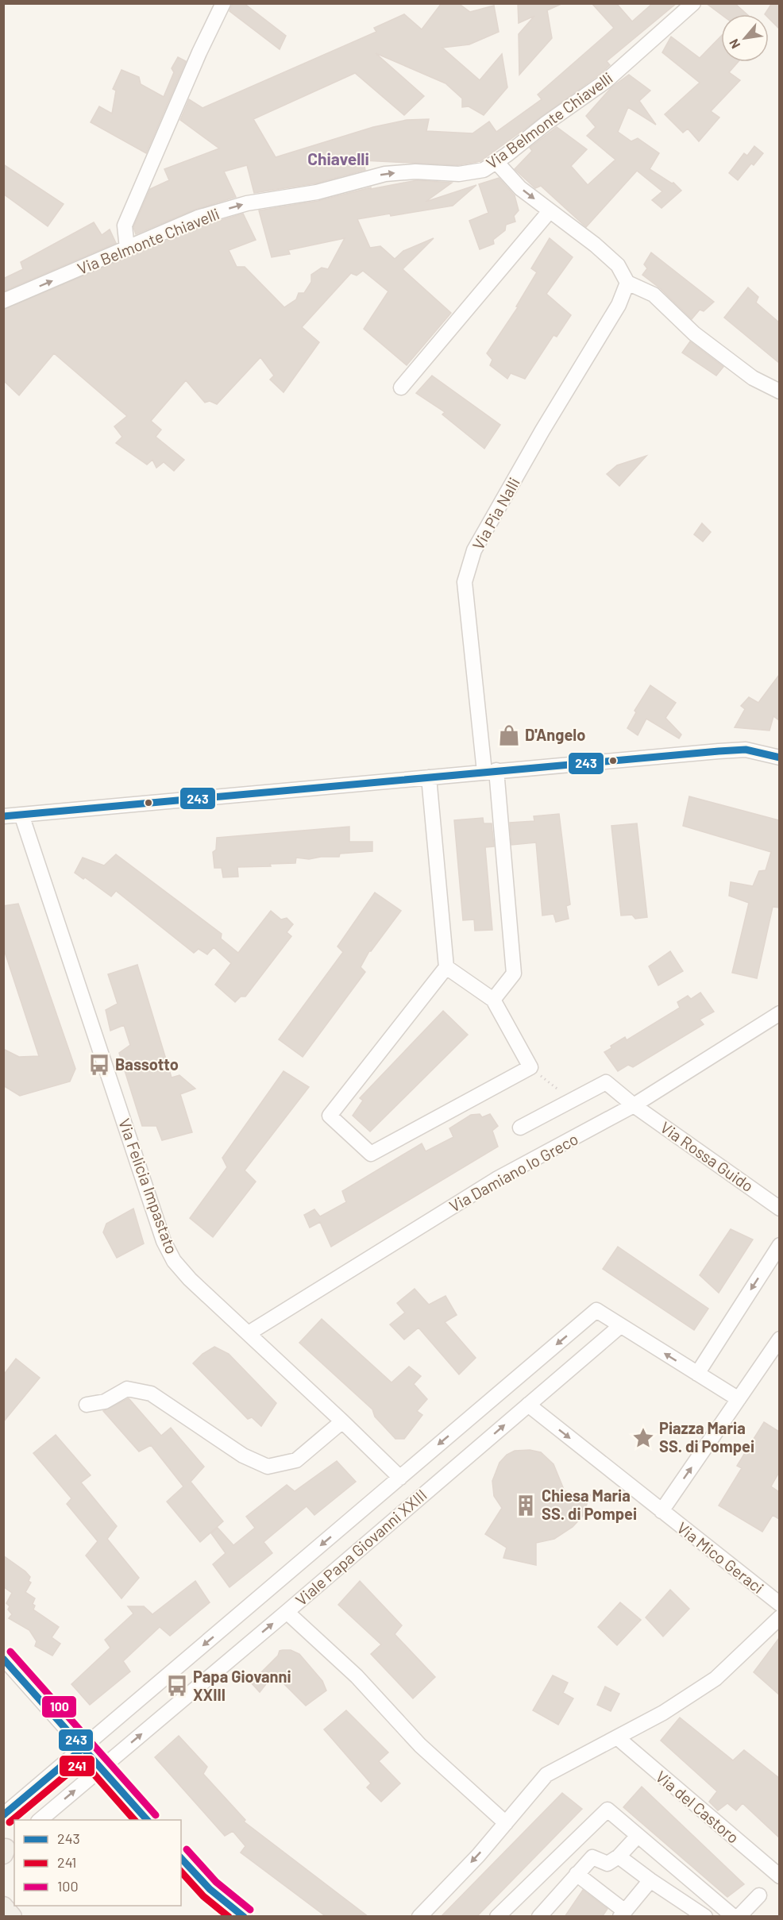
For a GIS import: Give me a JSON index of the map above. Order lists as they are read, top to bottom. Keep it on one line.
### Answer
{"streets":{"street":["Via Belmonte Chiavelli","Via Pia Nalli","Via Rossa Guido","Via Damiano lo Greco","Via Felicia Impastato","Viale Papa Giovanni XXIII","Via Mico Geraci","Via del Castoro"]},"crossings":[["Via Rossa Guido","Via Damiano lo Greco"],["Via Damiano lo Greco","Via Felicia Impastato"],["Via Felicia Impastato","Viale Papa Giovanni XXIII"],["Viale Papa Giovanni XXIII","Via Mico Geraci"]],"one_way":["Via Belmonte Chiavelli"],"districts":["Chiavelli"],"places":{"shop":["D'Angelo"],"bus stop":["Bassotto","Papa Giovanni XXIII"],"place":["Piazza Maria SS. di Pompei"],"building":["Chiesa Maria SS. di Pompei"]},"lines":["transit line 243","transit line 100","transit line 241"],"legend":["243","241","100"],"north":"bottom left"}
